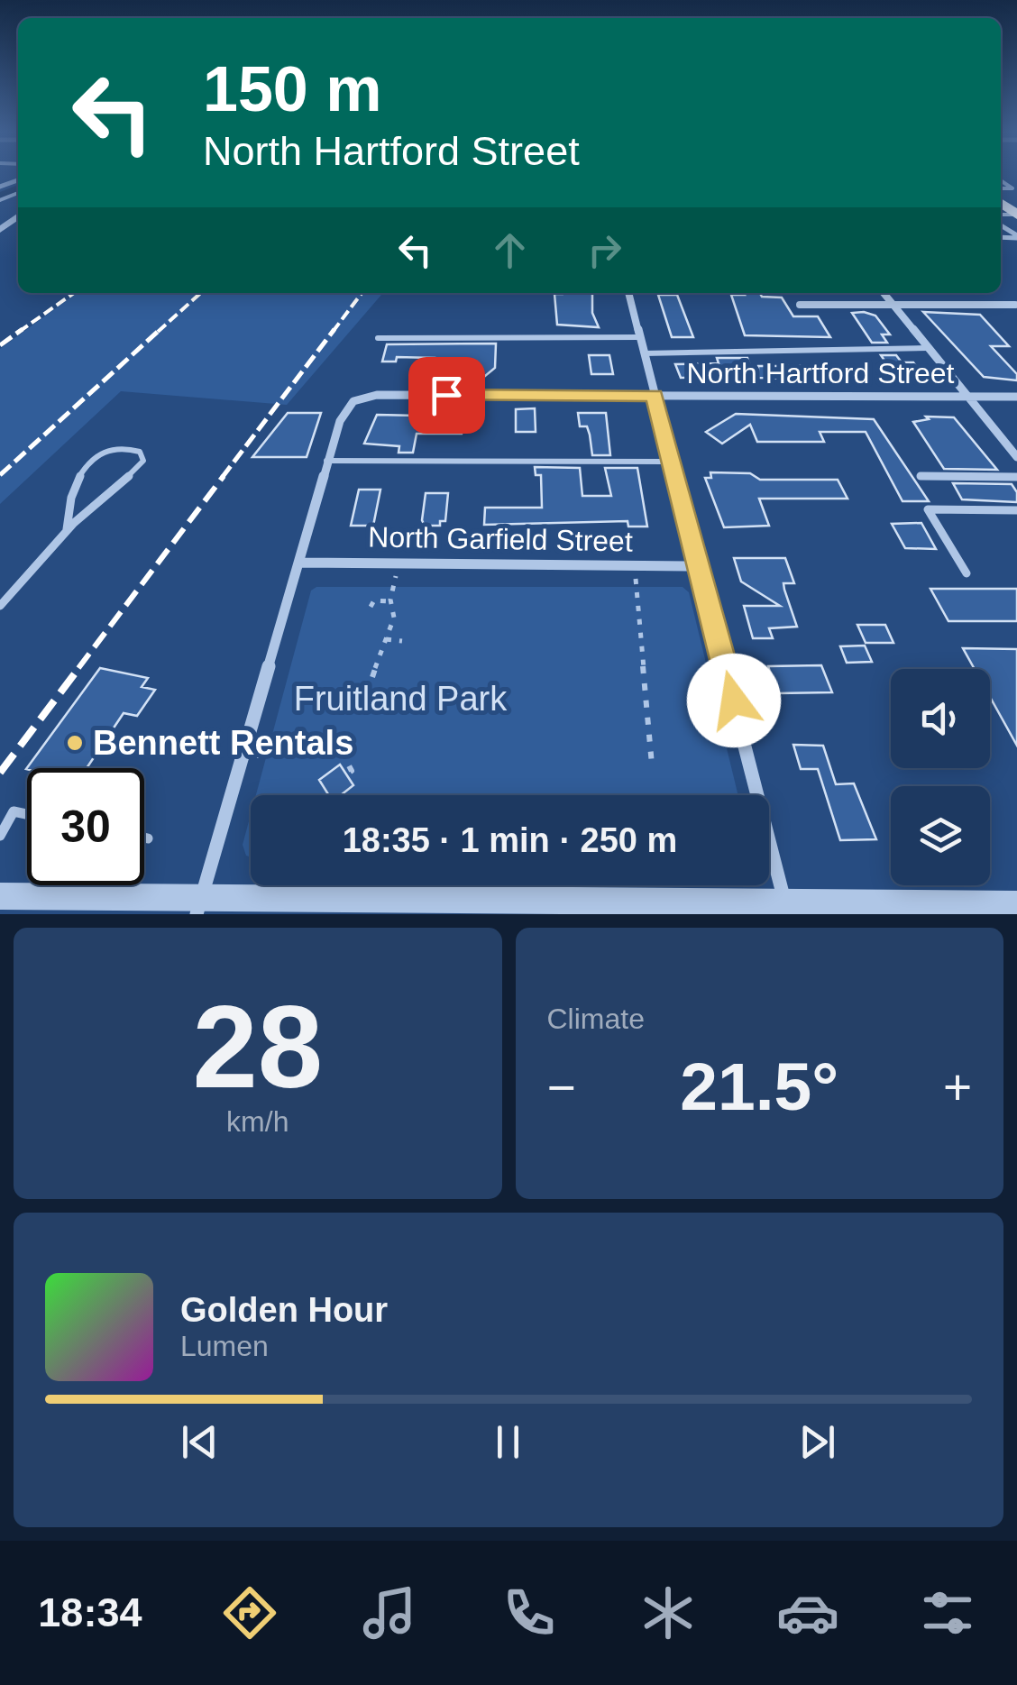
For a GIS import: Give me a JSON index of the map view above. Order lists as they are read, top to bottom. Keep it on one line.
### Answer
{"streets":{"street":["North Hartford Street","North Garfield Street"]},"parks":["Fruitland Park"],"places":["Bennett Rentals"],"page":{"turn":["150 m","North Hartford Street"],"limit":"30","trip":"18:35 · 1 min · 250 m","tile":[["28","km/h"],"Climate"],"heat":["−","21.5°","+"],"song":["Golden Hour","Lumen"],"tabs":"18:34"}}
